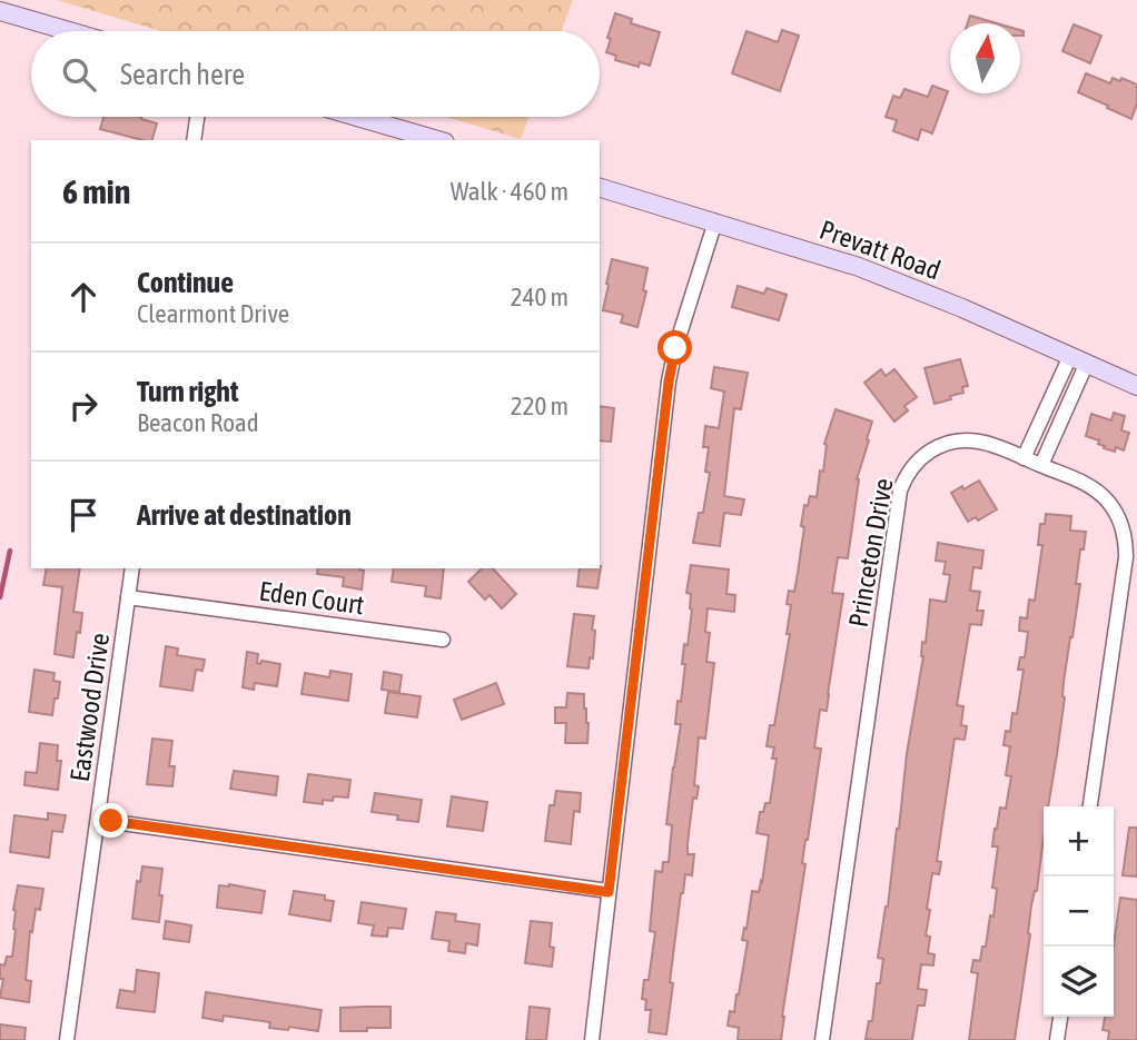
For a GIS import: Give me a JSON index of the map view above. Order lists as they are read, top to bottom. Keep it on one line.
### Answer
{"streets":{"street":["Prevatt Road","Princeton Drive","Eden Court","Eastwood Drive"]},"crossings":[["Eden Court","Eastwood Drive"]],"north":"top","page":{"search":"Search here","heading":["6 min","Walk · 460 m"],"list":[["Continue","Clearmont Drive","240 m"],["Turn right","Beacon Road","220 m"],"Arrive at destination"],"map_buttons":["+","−"]}}
